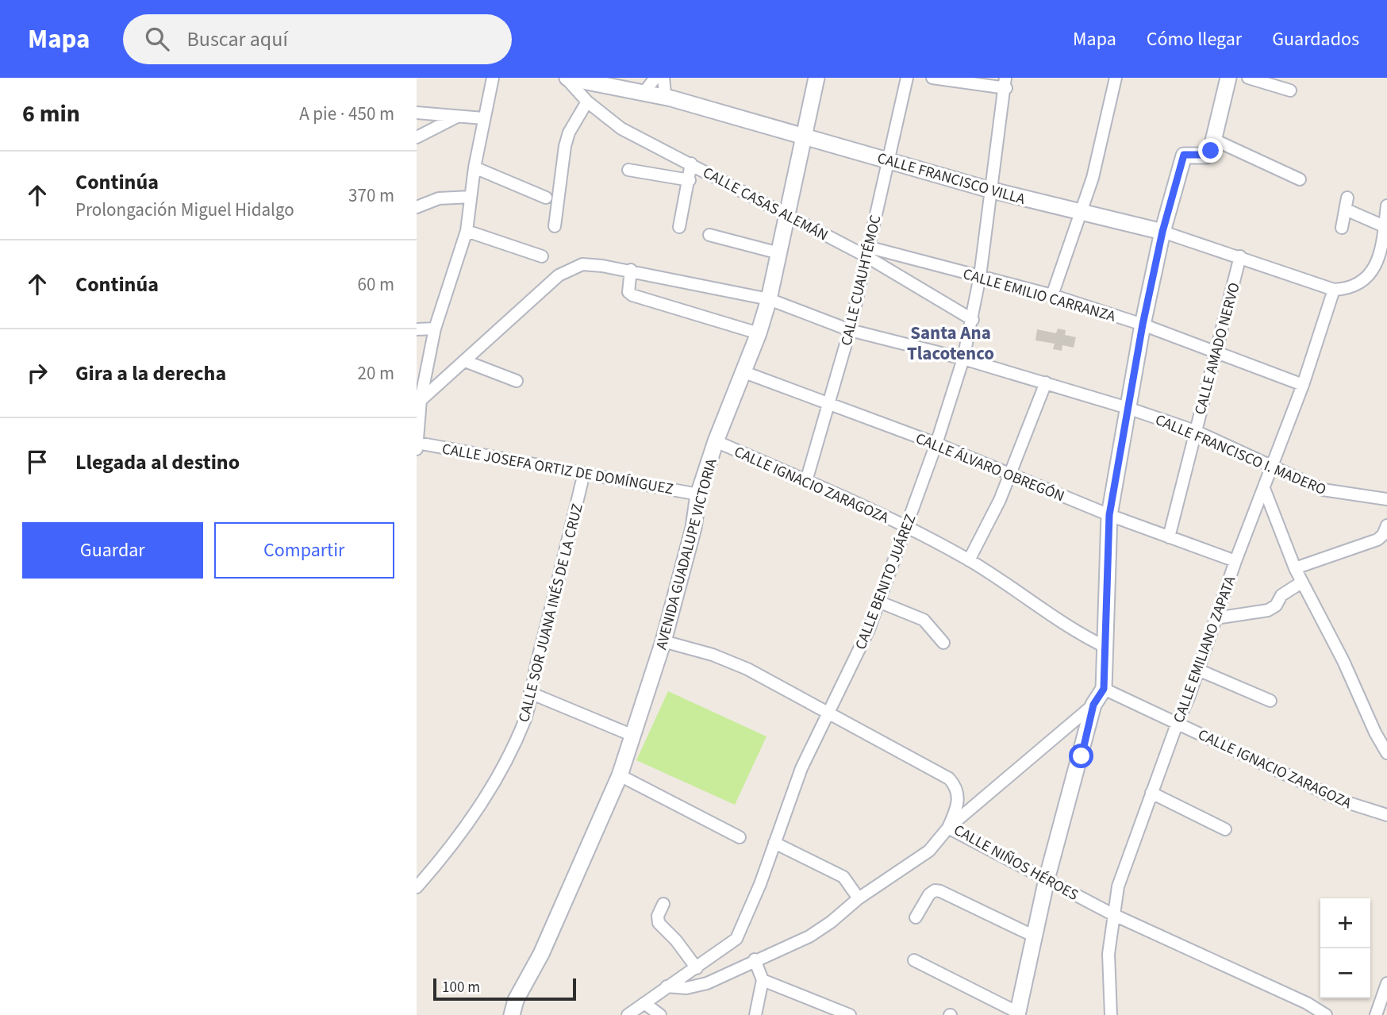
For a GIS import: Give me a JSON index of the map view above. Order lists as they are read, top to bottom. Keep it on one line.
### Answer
{"streets":{"street":["CALLE FRANCISCO VILLA","CALLE CASAS ALEMÁN","CALLE CUAUHTÉMOC","CALLE EMILIO CARRANZA","CALLE AMADO NERVO","CALLE FRANCISCO I. MADERO","CALLE ÁLVARO OBREGÓN","CALLE JOSEFA ORTIZ DE DOMÍNGUEZ","CALLE IGNACIO ZARAGOZA","AVENIDA GUADALUPE VICTORIA","CALLE BENITO JUÁREZ","CALLE SOR JUANA INÉS DE LA CRUZ","CALLE EMILIANO ZAPATA","CALLE NIÑOS HÉROES"]},"crossings":[["CALLE FRANCISCO VILLA","CALLE CASAS ALEMÁN"],["CALLE FRANCISCO VILLA","CALLE CUAUHTÉMOC"],["CALLE FRANCISCO VILLA","CALLE AMADO NERVO"],["CALLE FRANCISCO VILLA","AVENIDA GUADALUPE VICTORIA"],["CALLE FRANCISCO VILLA","CALLE BENITO JUÁREZ"],["CALLE FRANCISCO VILLA","CALLE EMILIANO ZAPATA"],["CALLE CASAS ALEMÁN","CALLE CUAUHTÉMOC"],["CALLE CASAS ALEMÁN","CALLE EMILIO CARRANZA"],["CALLE CASAS ALEMÁN","AVENIDA GUADALUPE VICTORIA"],["CALLE CASAS ALEMÁN","CALLE BENITO JUÁREZ"],["CALLE CUAUHTÉMOC","CALLE EMILIO CARRANZA"],["CALLE CUAUHTÉMOC","CALLE FRANCISCO I. MADERO"],["CALLE CUAUHTÉMOC","CALLE ÁLVARO OBREGÓN"],["CALLE CUAUHTÉMOC","CALLE IGNACIO ZARAGOZA"],["CALLE EMILIO CARRANZA","CALLE AMADO NERVO"],["CALLE EMILIO CARRANZA","CALLE BENITO JUÁREZ"],["CALLE EMILIO CARRANZA","CALLE EMILIANO ZAPATA"],["CALLE AMADO NERVO","CALLE FRANCISCO I. MADERO"],["CALLE AMADO NERVO","CALLE ÁLVARO OBREGÓN"],["CALLE FRANCISCO I. MADERO","AVENIDA GUADALUPE VICTORIA"],["CALLE FRANCISCO I. MADERO","CALLE BENITO JUÁREZ"],["CALLE FRANCISCO I. MADERO","CALLE EMILIANO ZAPATA"],["CALLE ÁLVARO OBREGÓN","AVENIDA GUADALUPE VICTORIA"],["CALLE ÁLVARO OBREGÓN","CALLE BENITO JUÁREZ"],["CALLE ÁLVARO OBREGÓN","CALLE EMILIANO ZAPATA"],["CALLE JOSEFA ORTIZ DE DOMÍNGUEZ","AVENIDA GUADALUPE VICTORIA"],["CALLE JOSEFA ORTIZ DE DOMÍNGUEZ","CALLE SOR JUANA INÉS DE LA CRUZ"],["CALLE IGNACIO ZARAGOZA","AVENIDA GUADALUPE VICTORIA"],["CALLE IGNACIO ZARAGOZA","CALLE BENITO JUÁREZ"],["CALLE IGNACIO ZARAGOZA","CALLE EMILIANO ZAPATA"],["AVENIDA GUADALUPE VICTORIA","CALLE NIÑOS HÉROES"],["CALLE BENITO JUÁREZ","CALLE NIÑOS HÉROES"],["CALLE EMILIANO ZAPATA","CALLE NIÑOS HÉROES"]],"districts":["Santa Ana Tlacotenco"],"scale_bar":"100 m","page":{"header":"Mapa","search":"Buscar aquí","nav":["Mapa","Cómo llegar","Guardados"],"heading":["6 min","A pie · 450 m"],"list":[["Continúa","Prolongación Miguel Hidalgo","370 m"],["Continúa","60 m"],["Gira a la derecha","20 m"],"Llegada al destino"],"buttons":["Guardar","Compartir"],"map_buttons":["+","−"],"scale":"100 m"}}
